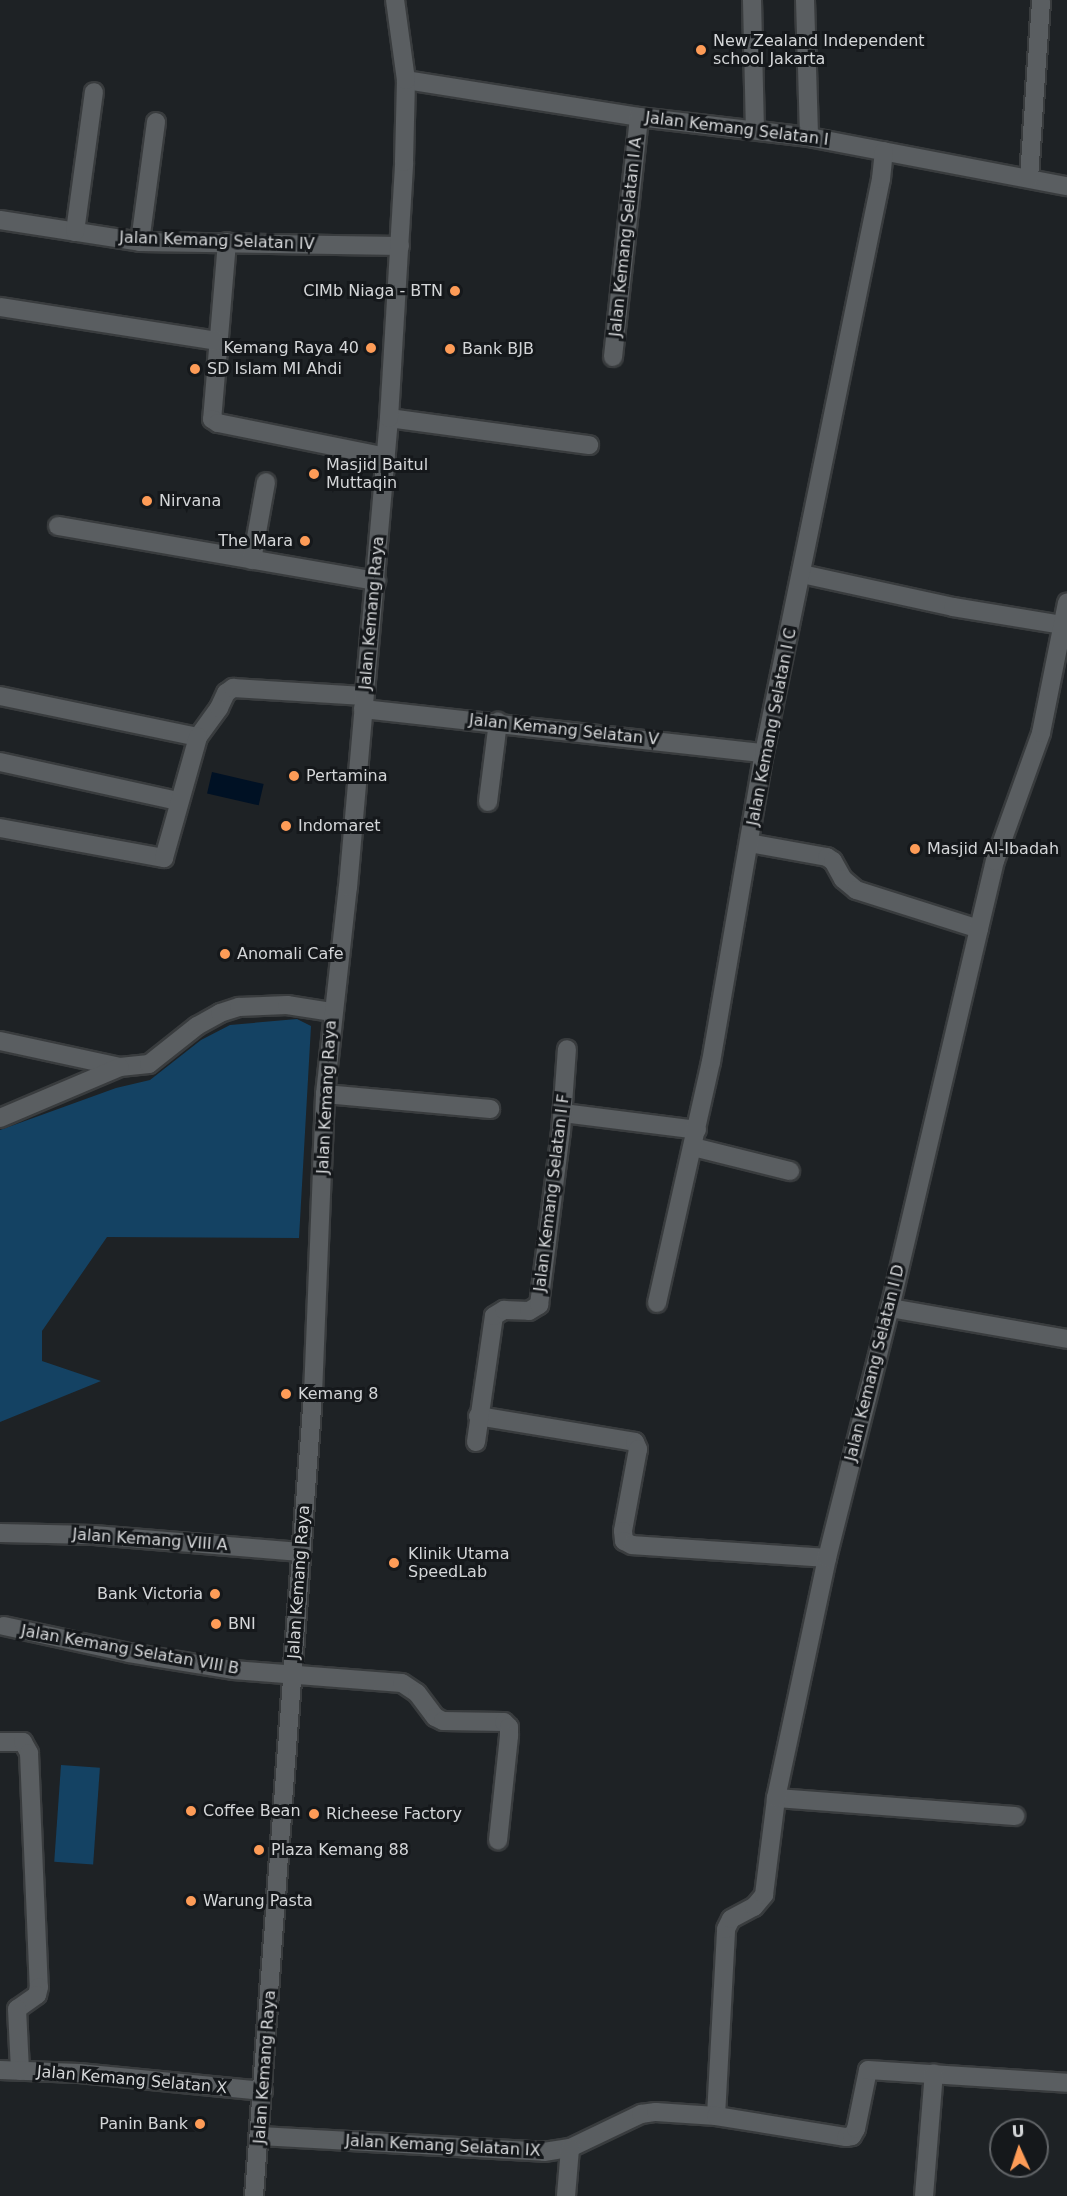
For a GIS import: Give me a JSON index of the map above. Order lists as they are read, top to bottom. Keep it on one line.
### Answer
{"streets":{"street":["Jalan Kemang Selatan I","Jalan Kemang Selatan I A","Jalan Kemang Selatan IV","Jalan Kemang Raya","Jalan Kemang Selatan I C","Jalan Kemang Selatan V","Jalan Kemang Selatan I F","Jalan Kemang Selatan I D","Jalan Kemang VIII A","Jalan Kemang Selatan VIII B","Jalan Kemang Selatan X","Jalan Kemang Selatan IX"]},"crossings":[["Jalan Kemang Selatan I","Jalan Kemang Selatan I A"],["Jalan Kemang Selatan I","Jalan Kemang Raya"],["Jalan Kemang Selatan I","Jalan Kemang Selatan I C"],["Jalan Kemang Selatan IV","Jalan Kemang Raya"],["Jalan Kemang Raya","Jalan Kemang Selatan V"],["Jalan Kemang Raya","Jalan Kemang VIII A"],["Jalan Kemang Raya","Jalan Kemang Selatan VIII B"],["Jalan Kemang Raya","Jalan Kemang Selatan X"],["Jalan Kemang Raya","Jalan Kemang Selatan IX"],["Jalan Kemang Selatan I C","Jalan Kemang Selatan V"],["Jalan Kemang Selatan I D","Jalan Kemang Selatan IX"]],"places":["New Zealand Independent school Jakarta","CIMb Niaga - BTN","Kemang Raya 40","Bank BJB","SD Islam MI Ahdi","Masjid Baitul Muttaqin","Nirvana","The Mara","Pertamina","Indomaret","Masjid Al-Ibadah","Anomali Cafe","Kemang 8","Klinik Utama SpeedLab","Bank Victoria","BNI","Coffee Bean","Richeese Factory","Plaza Kemang 88","Warung Pasta","Panin Bank"],"north":"top"}
